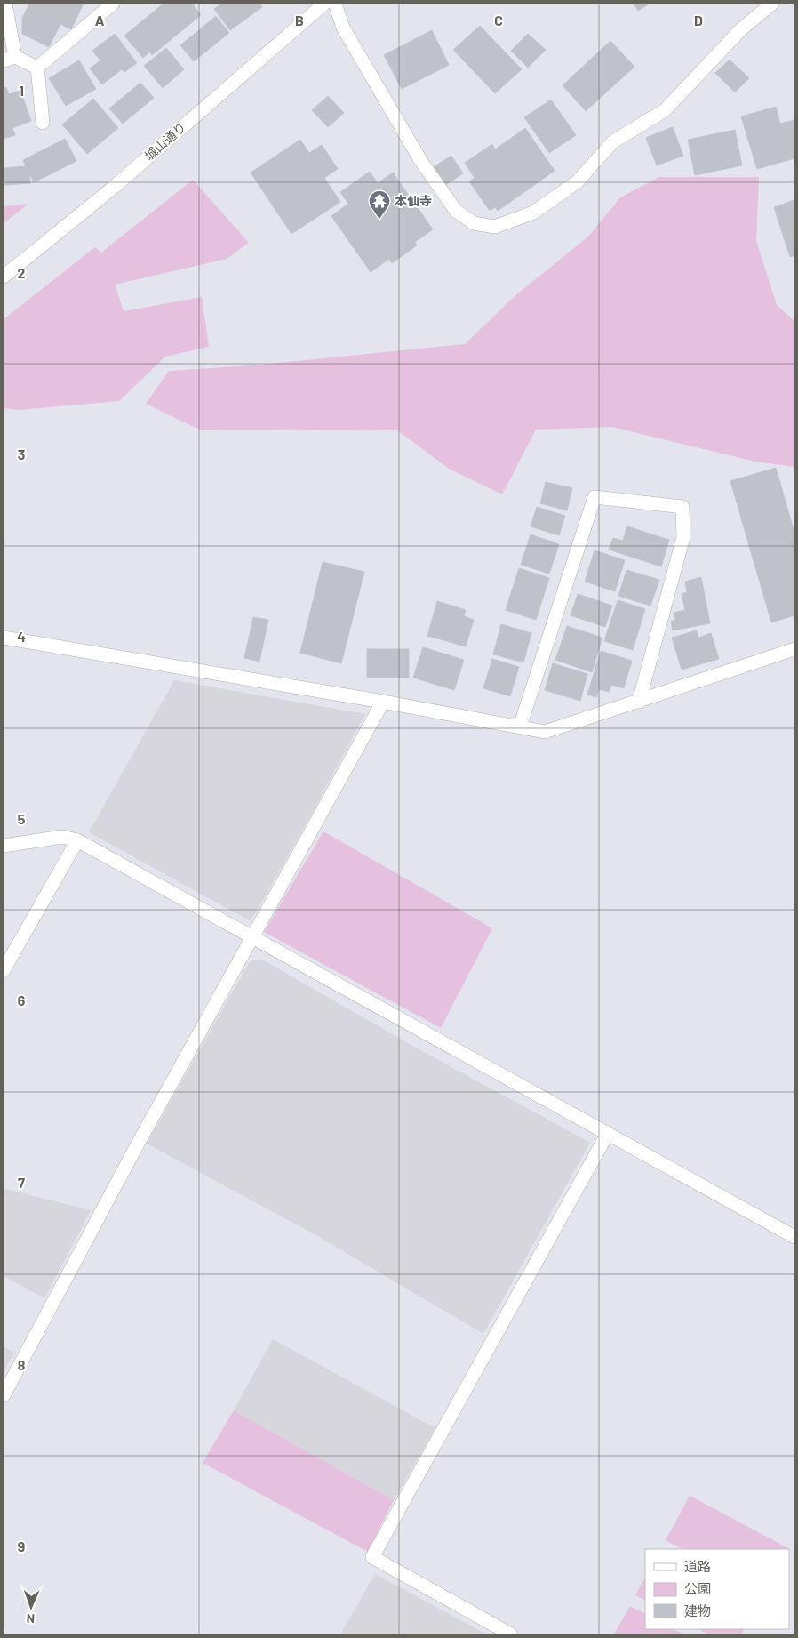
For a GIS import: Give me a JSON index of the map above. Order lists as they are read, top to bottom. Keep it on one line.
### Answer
{"streets":{"street":["城山通り"]},"places":{"temple":["本仙寺"]},"legend":["道路","公園","建物"],"north":"bottom","grid":{"columns":["A","B","C","D"],"rows":["1","2","3","4","5","6","7","8","9"]}}
